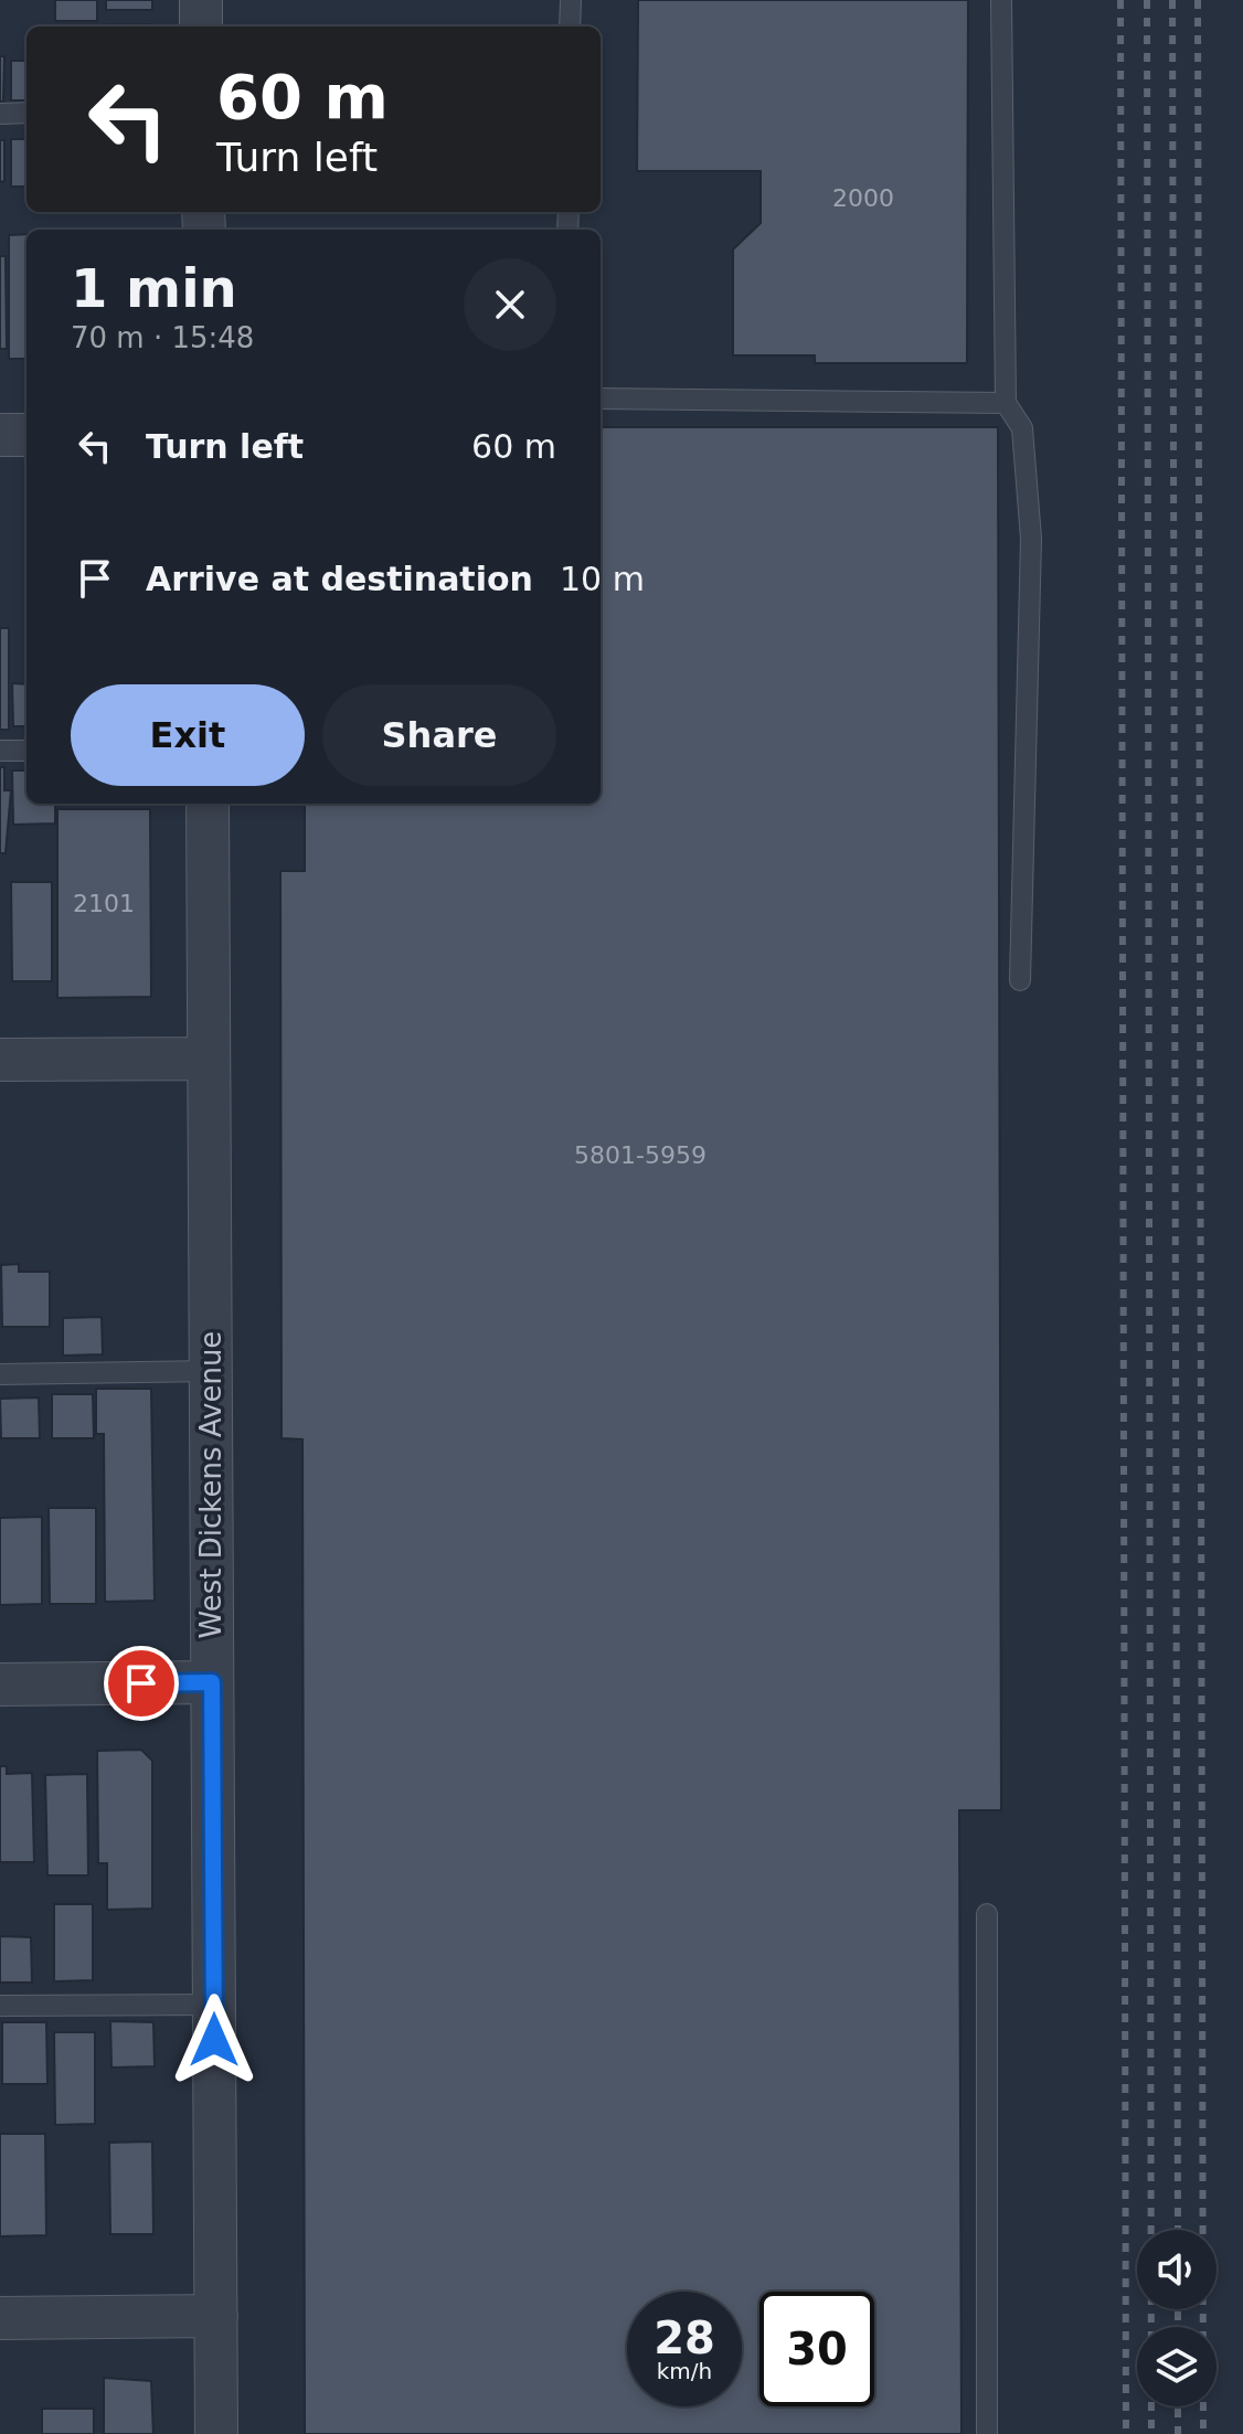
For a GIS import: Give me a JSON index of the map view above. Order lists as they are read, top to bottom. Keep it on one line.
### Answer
{"streets":{"street":["West Dickens Avenue"]},"house_numbers":["2000","2101","5801-5959"],"page":{"turn":["60 m","Turn left"],"heading":["1 min","70 m · 15:48"],"list":[{"name":"Turn left","value":"60 m"},{"name":"Arrive at destination","value":"10 m"}],"buttons":["Exit","Share"],"speed":"28 km/h","limit":"30"}}
